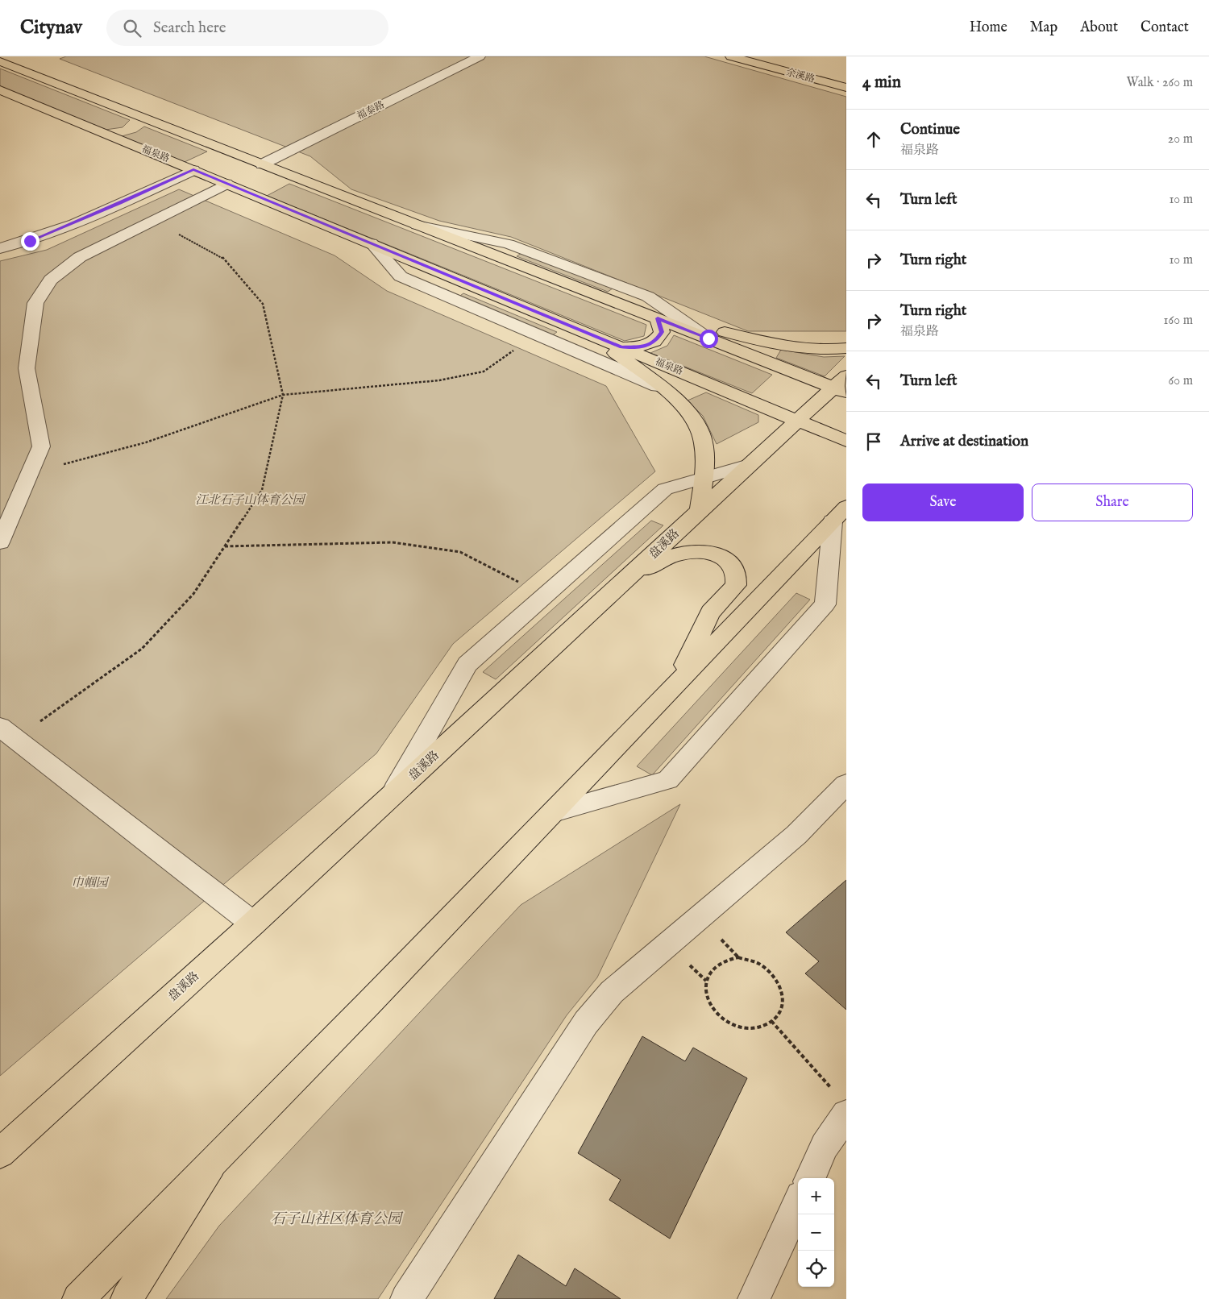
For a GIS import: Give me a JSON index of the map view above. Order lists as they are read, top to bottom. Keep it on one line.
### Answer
{"streets":{"main road":["余溪路","福泉路","盘溪路"],"street":["福泰路"]},"crossings":[["福泉路","盘溪路"]],"parks":["江北石子山体育公园","巾帼园","石子山社区体育公园"],"page":{"header":"Citynav","search":"Search here","nav":["Home","Map","About","Contact"],"heading":["4 min","Walk · 260 m"],"list":[["Continue","福泉路","20 m"],["Turn left","10 m"],["Turn right","10 m"],["Turn right","福泉路","160 m"],["Turn left","60 m"],"Arrive at destination"],"buttons":["Save","Share"],"map_buttons":["+","−"]}}
